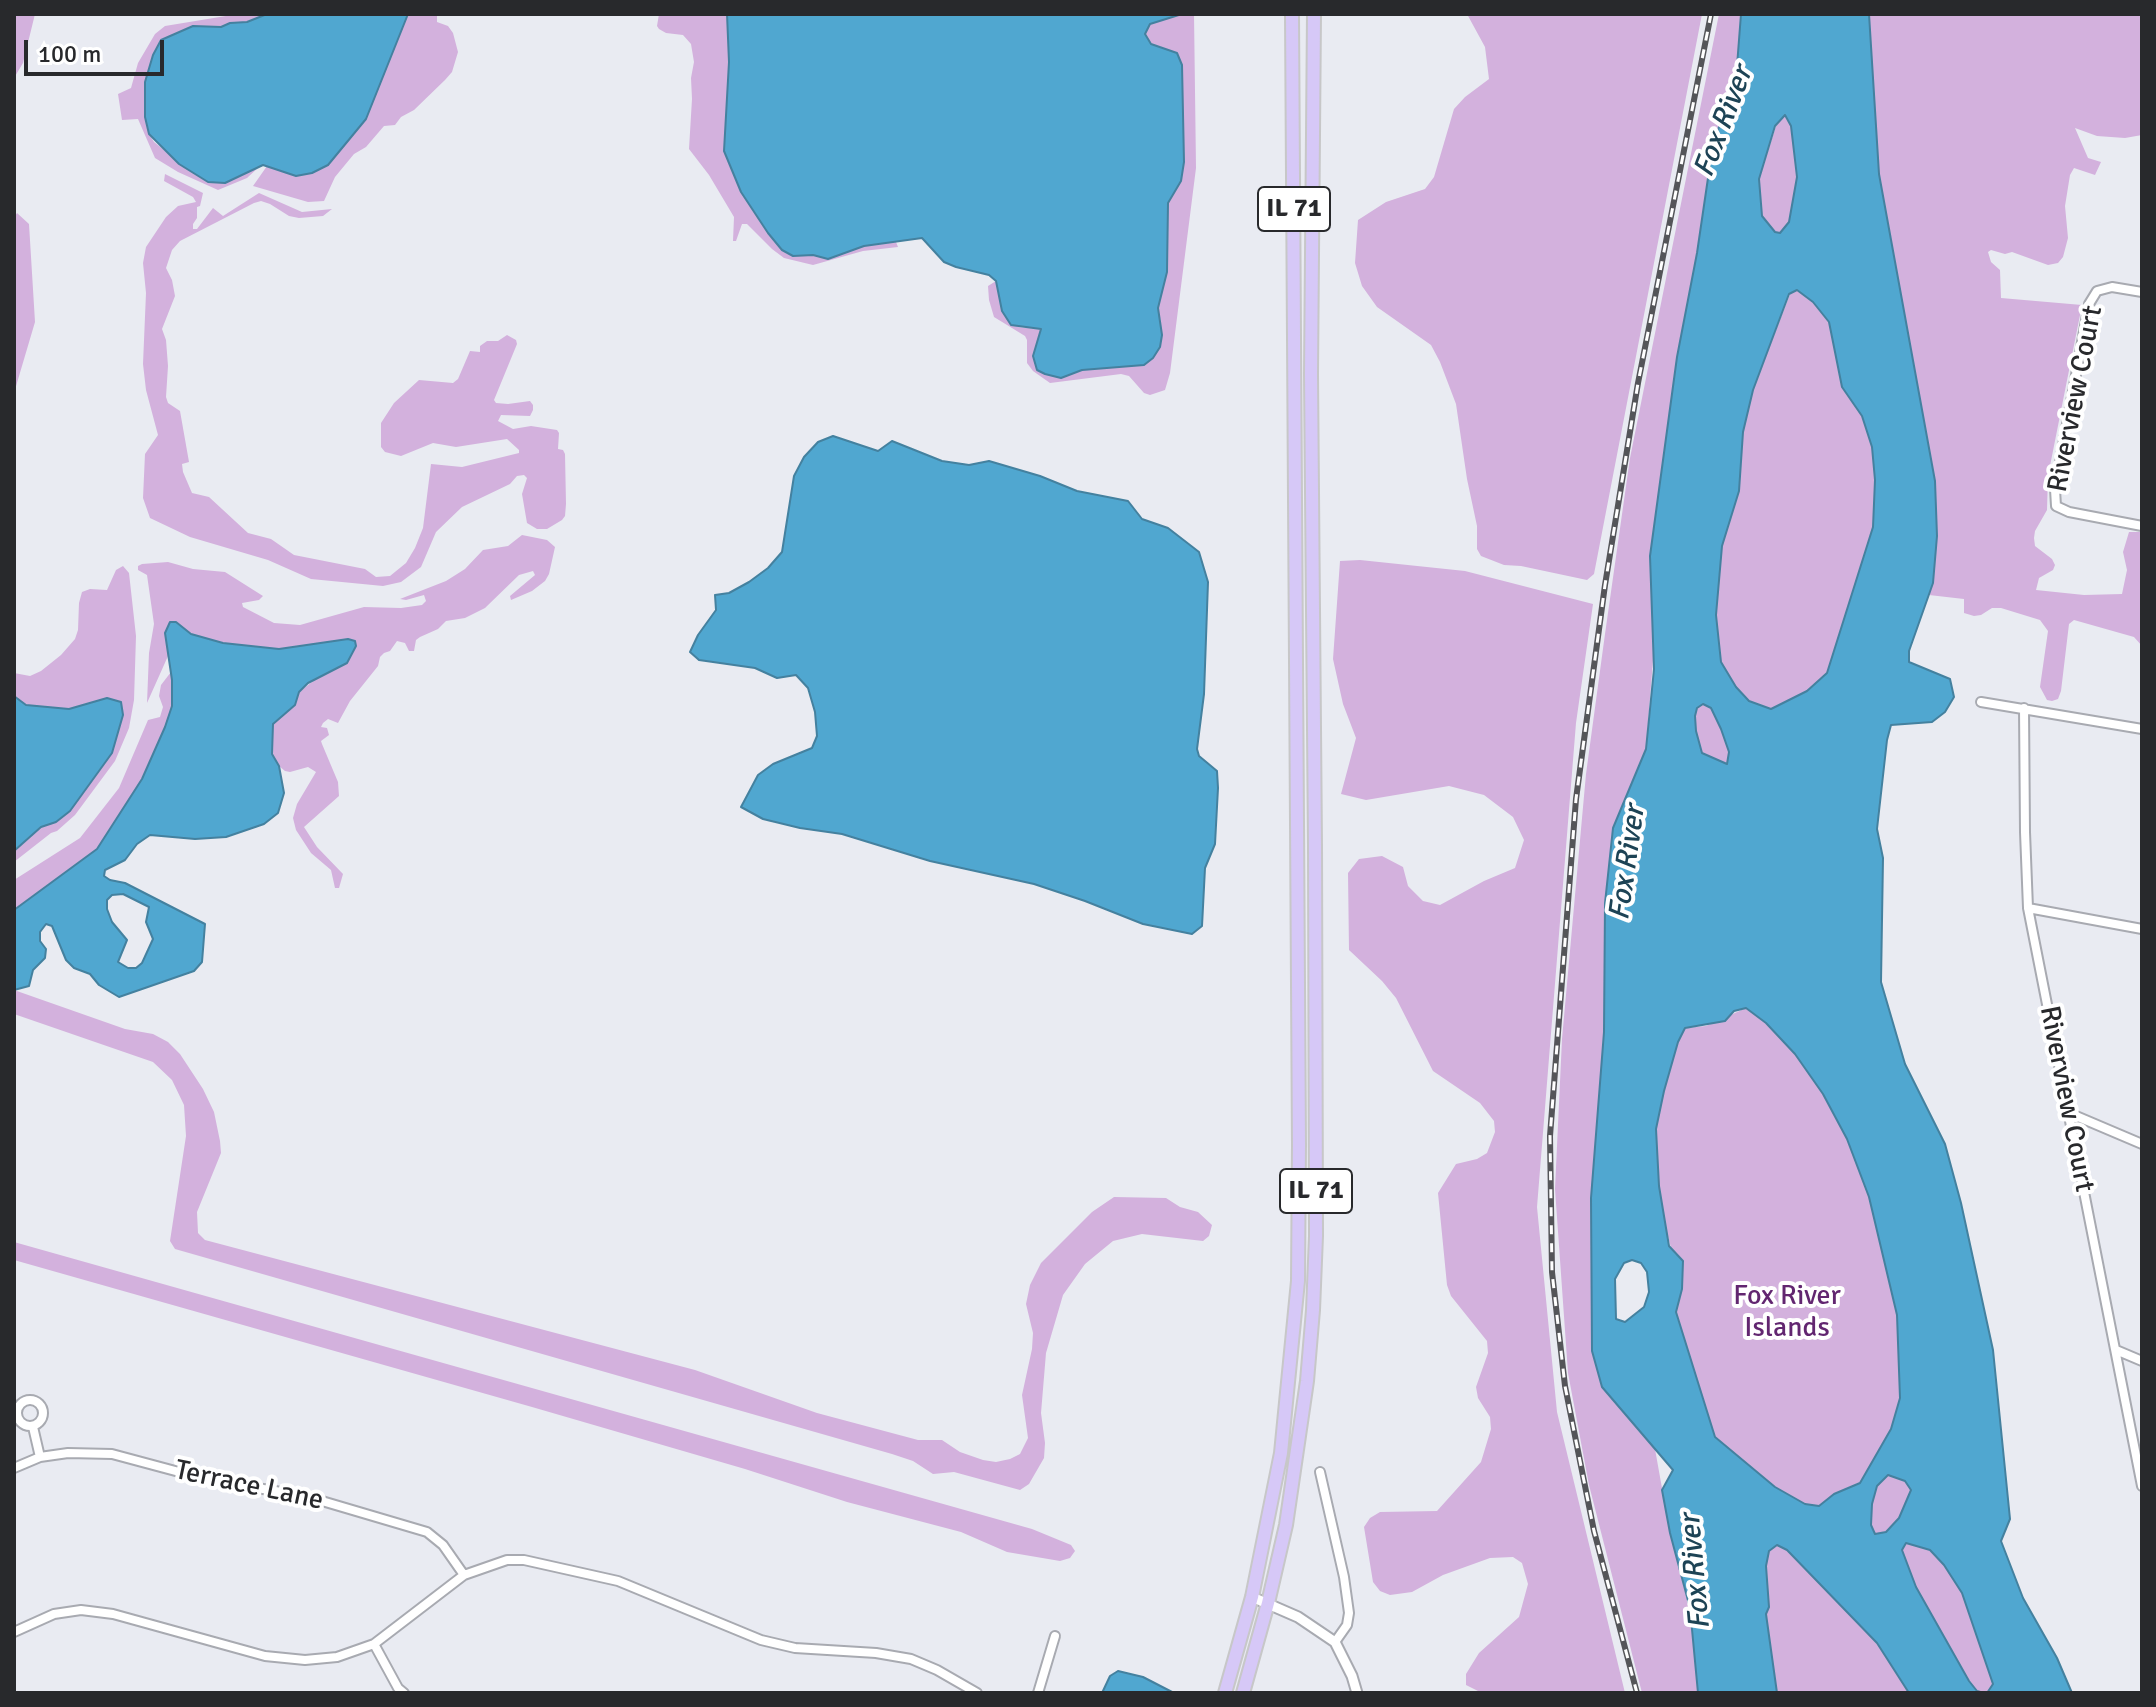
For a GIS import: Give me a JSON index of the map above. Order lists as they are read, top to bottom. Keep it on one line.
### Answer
{"streets":{"main road":["IL 71"],"street":["Riverview Court","Terrace Lane"]},"water":["Fox River"],"parks":["Fox River Islands"],"scale_bar":"100 m"}
